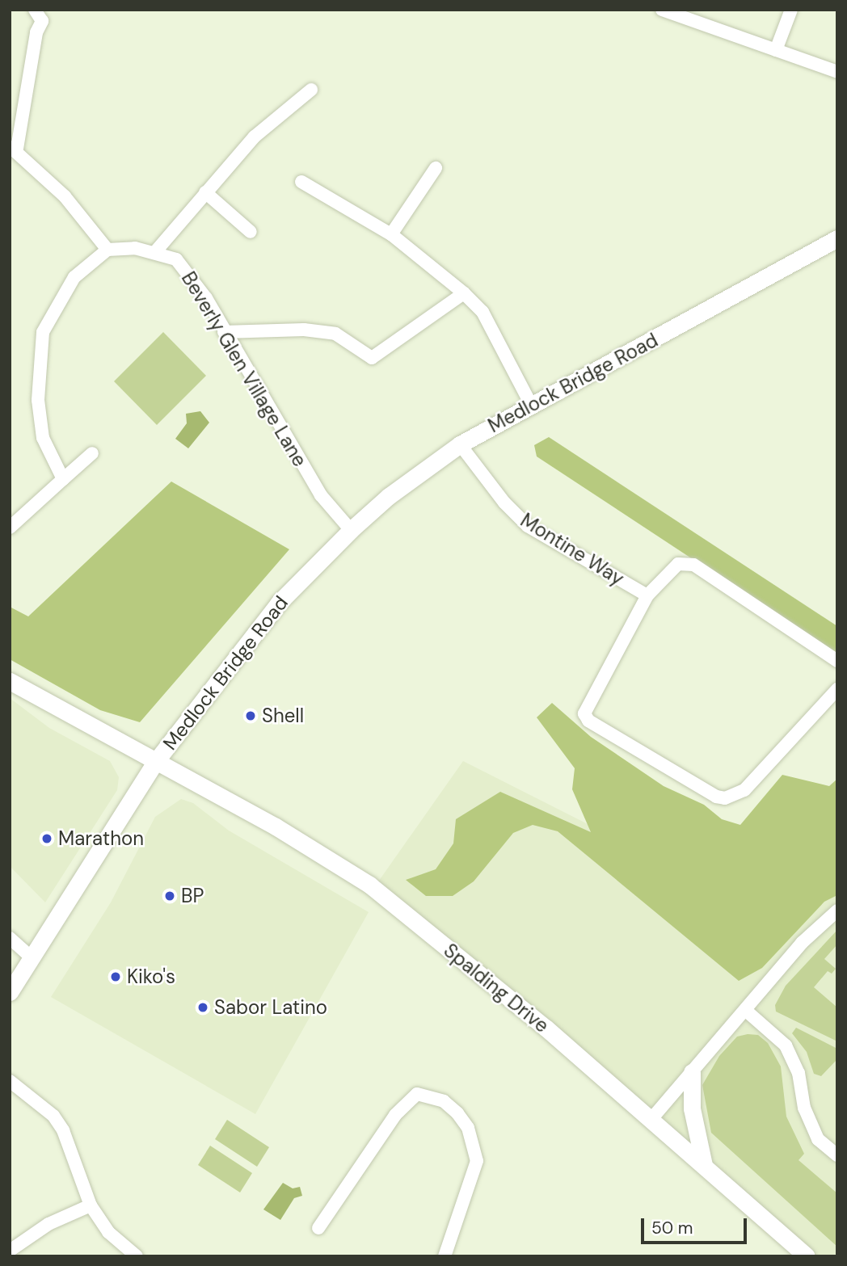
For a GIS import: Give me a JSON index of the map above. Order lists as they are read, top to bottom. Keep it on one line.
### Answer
{"streets":{"main road":["Medlock Bridge Road","Spalding Drive"],"street":["Beverly Glen Village Lane","Montine Way"]},"crossings":[["Beverly Glen Village Lane","Medlock Bridge Road"],["Medlock Bridge Road","Montine Way"],["Medlock Bridge Road","Spalding Drive"]],"places":["Shell","Marathon","BP","Kiko's","Sabor Latino"],"scale_bar":"50 m"}
